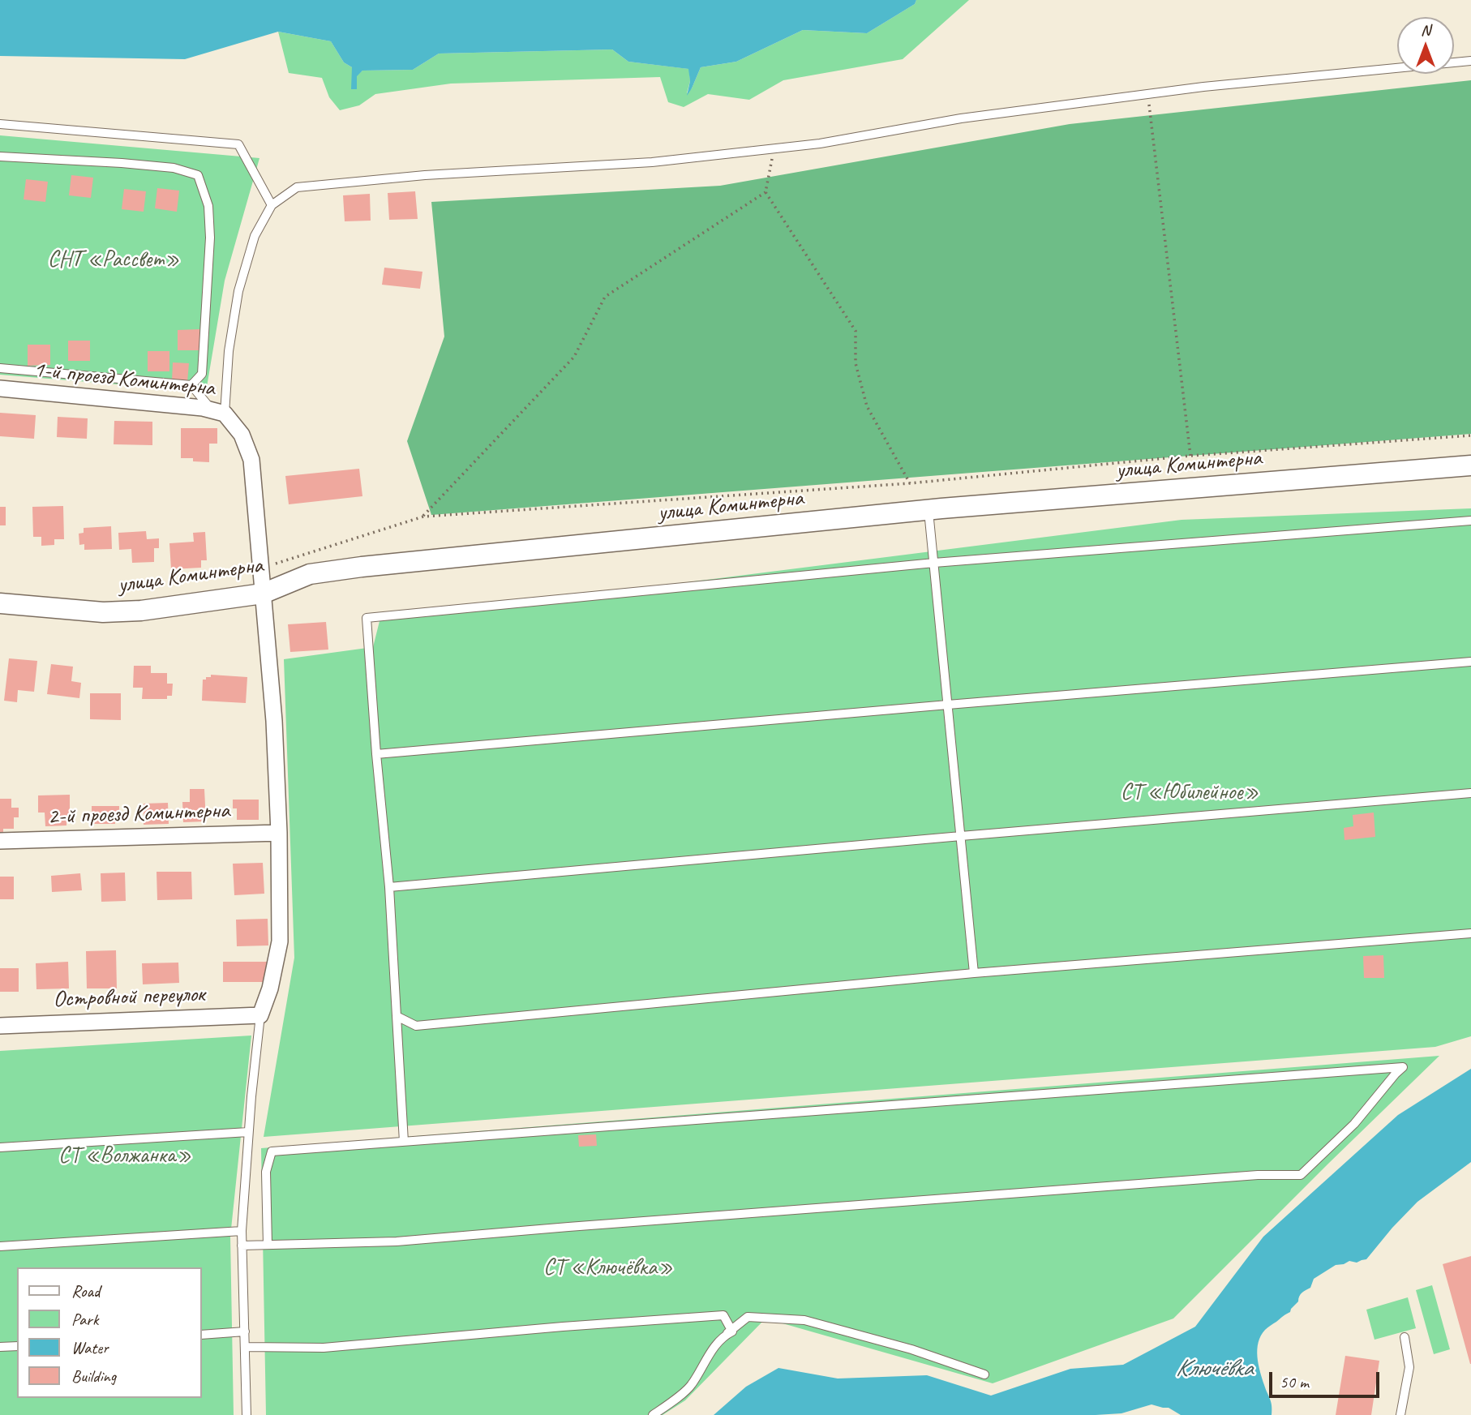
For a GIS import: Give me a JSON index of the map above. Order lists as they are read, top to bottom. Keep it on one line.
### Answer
{"streets":{"street":["1-й проезд Коминтерна","улица Коминтерна","2-й проезд Коминтерна","Островной переулок"]},"crossings":[["1-й проезд Коминтерна","улица Коминтерна"],["1-й проезд Коминтерна","2-й проезд Коминтерна"],["1-й проезд Коминтерна","Островной переулок"]],"water":["Ключёвка"],"parks":["СНТ «Рассвет»","СТ «Юбилейное»","СТ «Волжанка»","СТ «Ключёвка»"],"legend":["Road","Park","Water","Building"],"scale_bar":"50 m","north":"top"}
